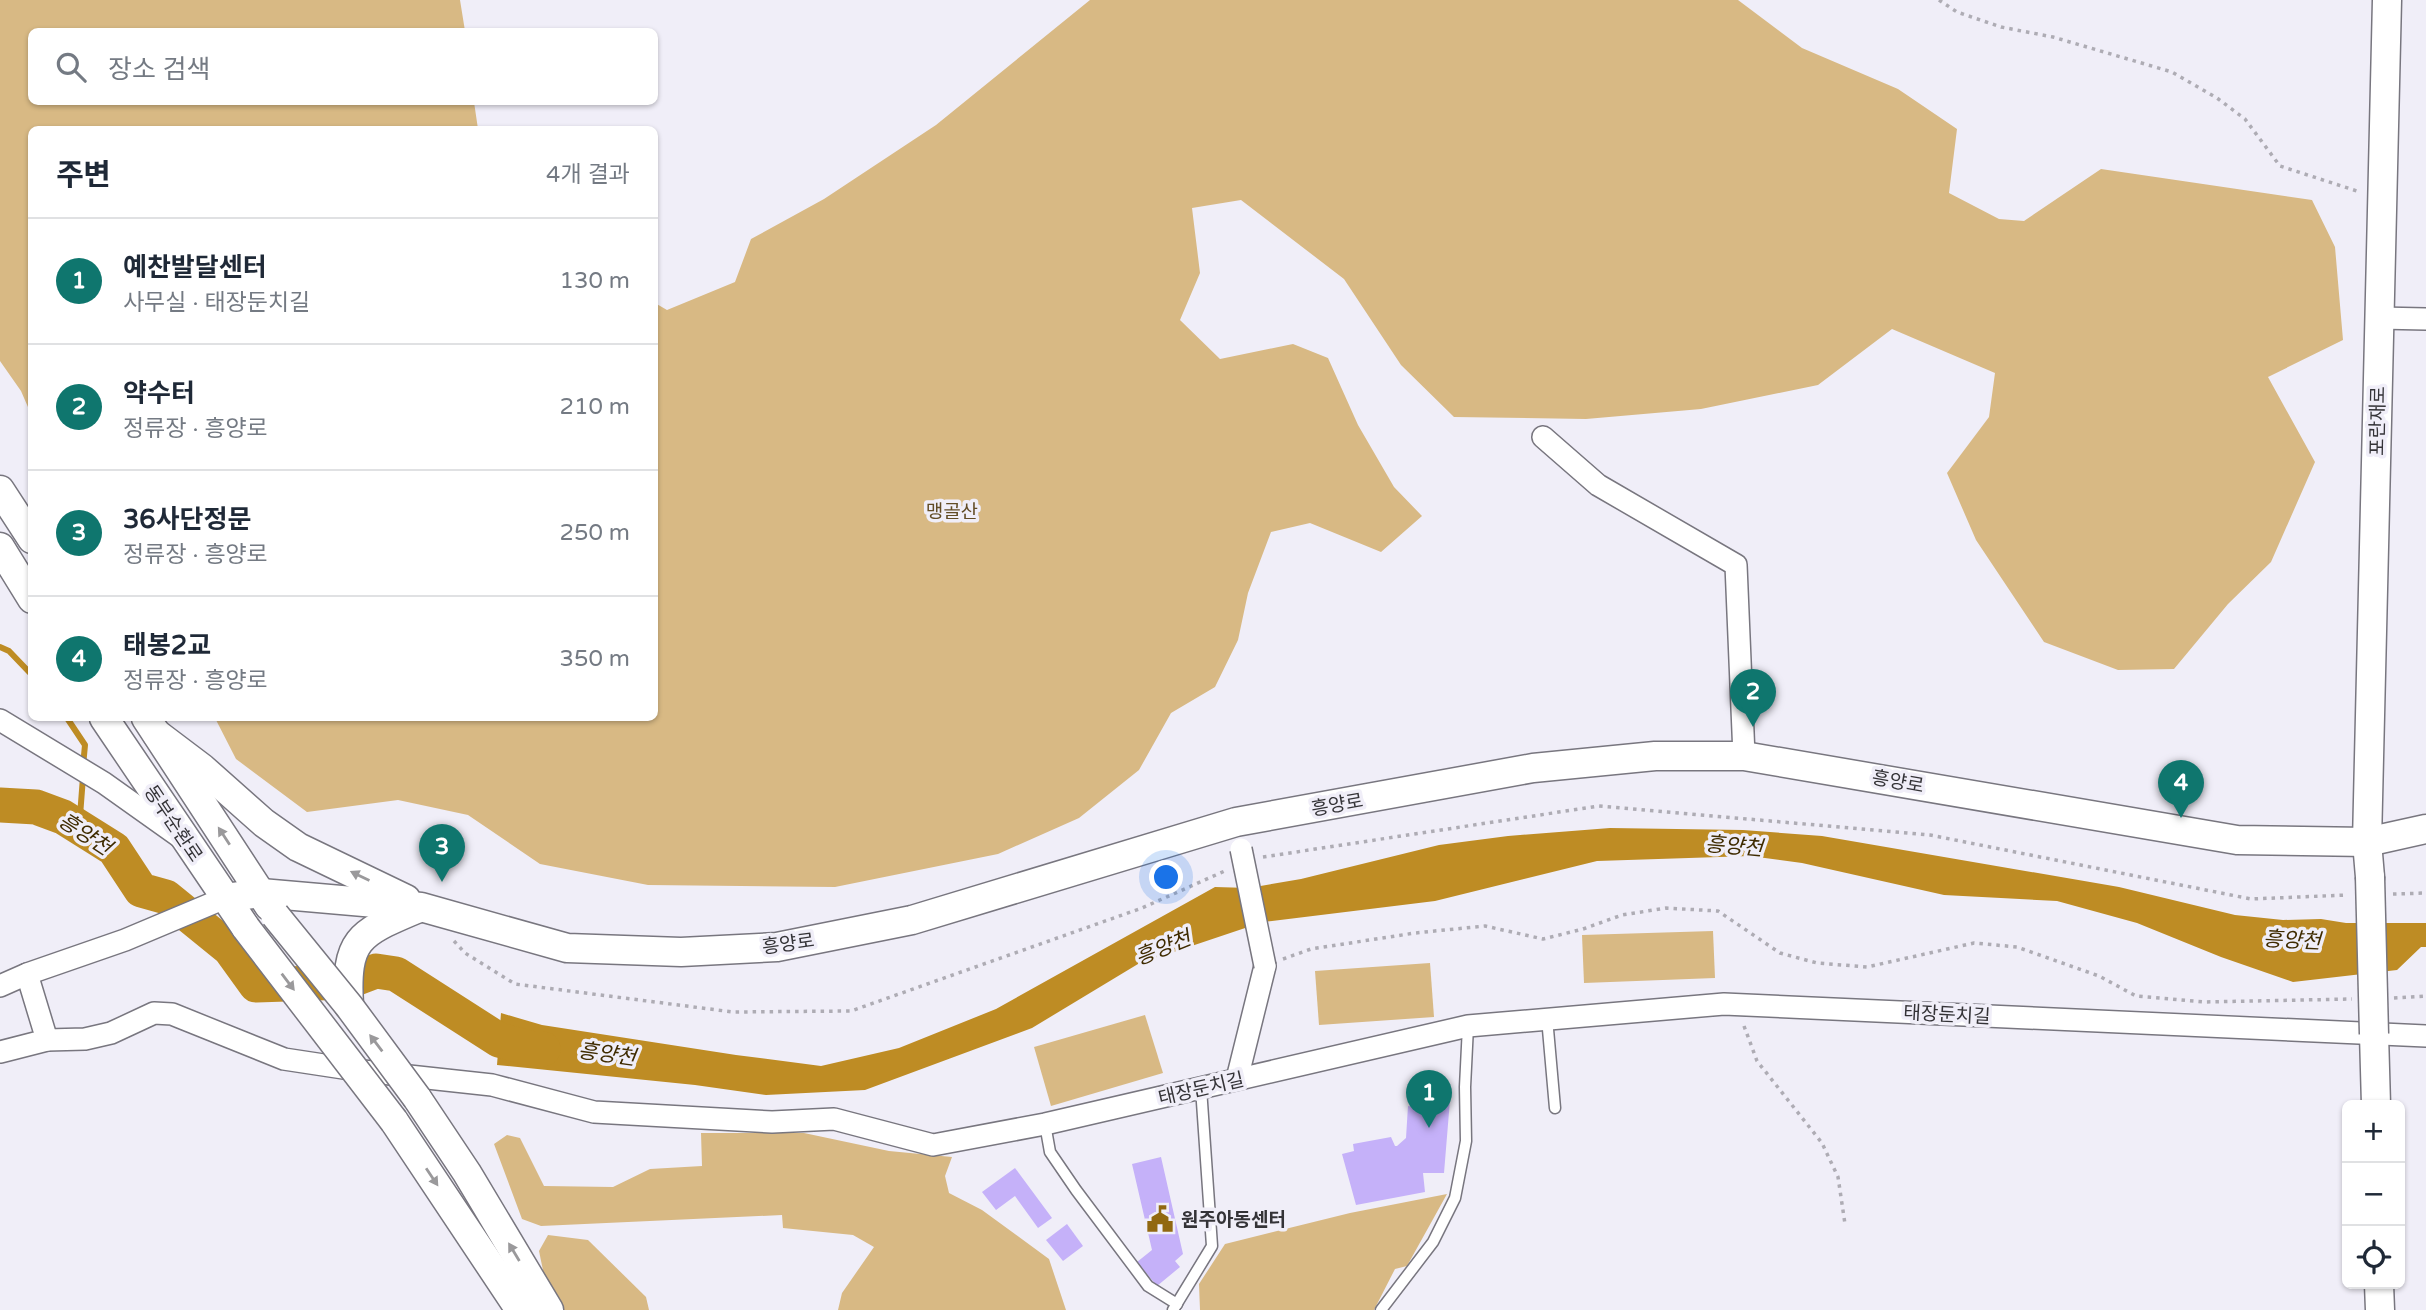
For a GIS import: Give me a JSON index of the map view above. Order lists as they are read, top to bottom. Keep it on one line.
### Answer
{"streets":{"street":["포란재로","흥양로","동부순환로","태장둔치길"]},"crossings":[["포란재로","흥양로"],["포란재로","태장둔치길"],["흥양로","동부순환로"]],"water":["흥양천"],"parks":["맹골산"],"places":{"public building":["원주아동센터"]},"page":{"search":"장소 검색","heading":["주변","4개 결과"],"list":[{"mark":"1","name":"예찬발달센터","note":"사무실 · 태장둔치길","value":"130 m"},{"mark":"2","name":"약수터","note":"정류장 · 흥양로","value":"210 m"},{"mark":"3","name":"36사단정문","note":"정류장 · 흥양로","value":"250 m"},{"mark":"4","name":"태봉2교","note":"정류장 · 흥양로","value":"350 m"}],"pins":["2","4","3","1"],"map_buttons":["+","−"]}}
